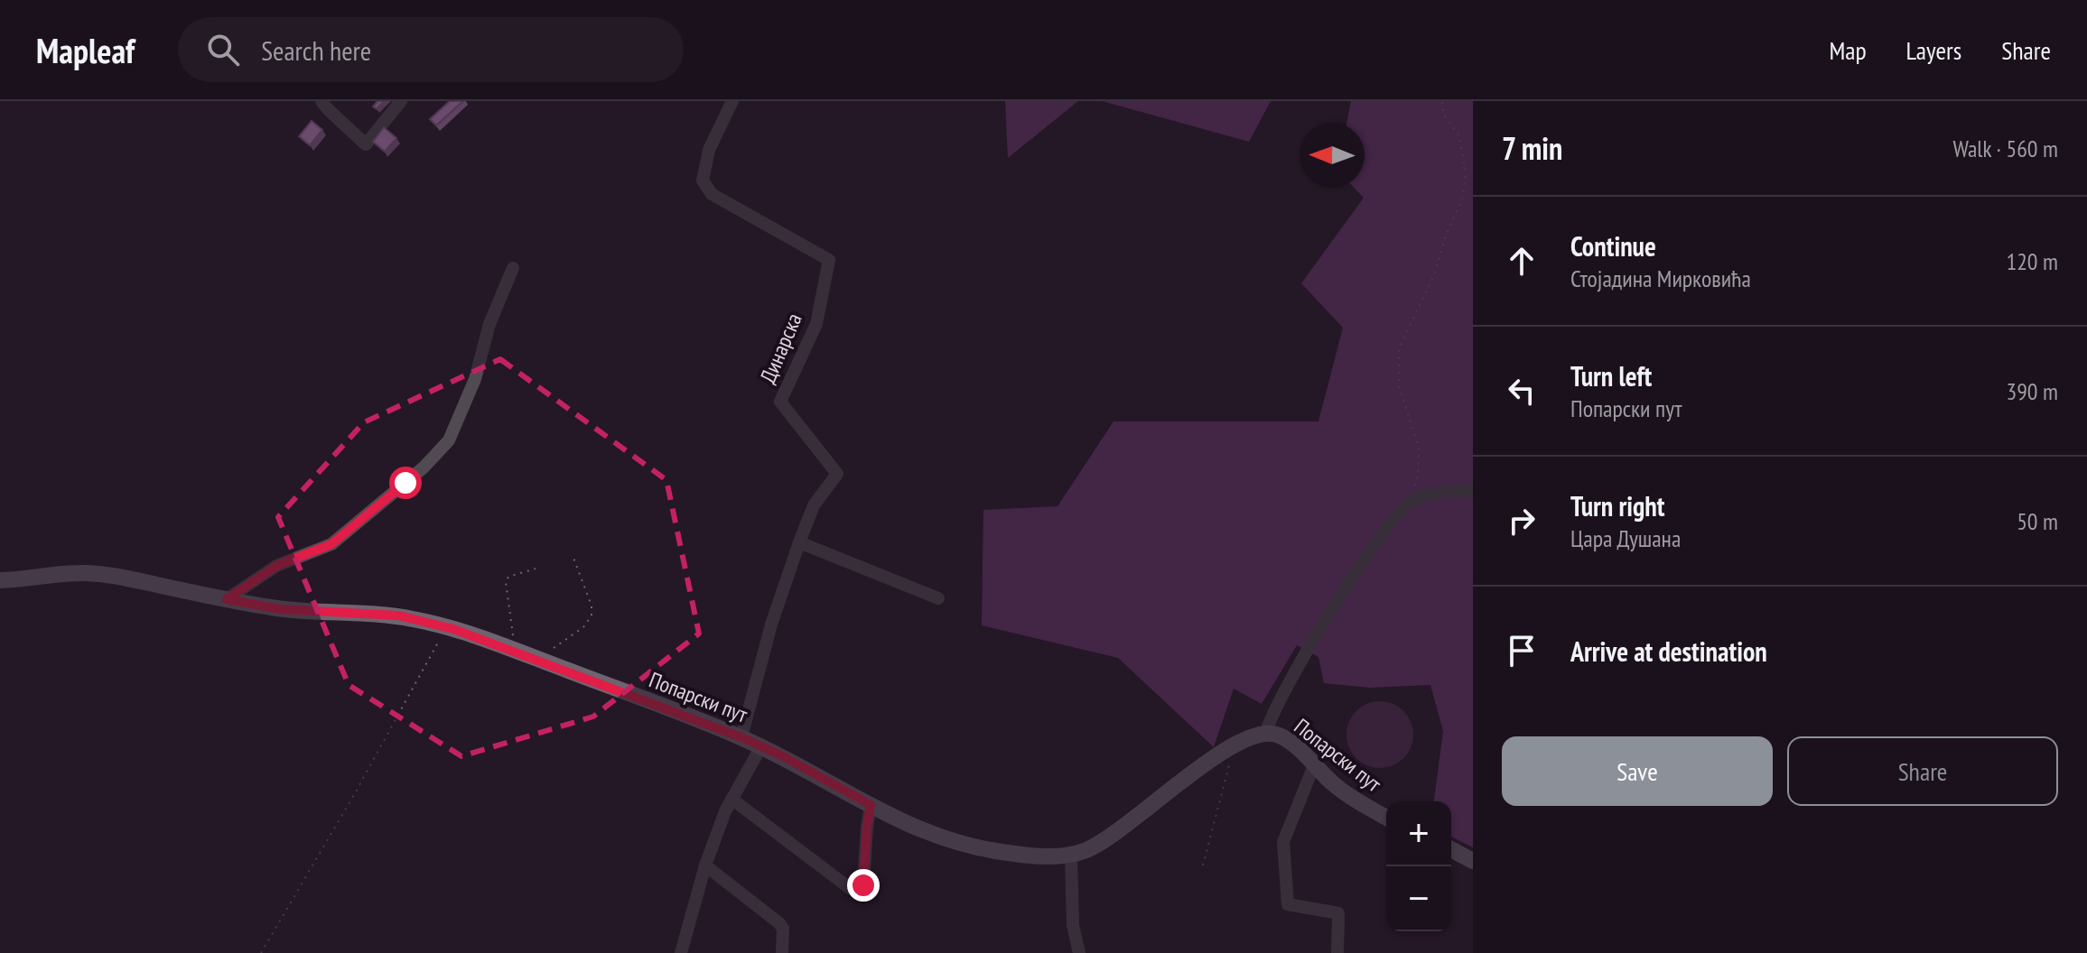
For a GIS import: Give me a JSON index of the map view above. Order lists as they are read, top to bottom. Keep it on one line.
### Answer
{"streets":{"street":["Динарска","Попарски пут"]},"crossings":[["Динарска","Попарски пут"]],"north":"left","page":{"header":"Mapleaf","search":"Search here","nav":["Map","Layers","Share"],"heading":["7 min","Walk · 560 m"],"list":[["Continue","Стојадина Мирковића","120 m"],["Turn left","Попарски пут","390 m"],["Turn right","Цара Душана","50 m"],"Arrive at destination"],"buttons":["Save","Share"],"map_buttons":["+","−"]}}
